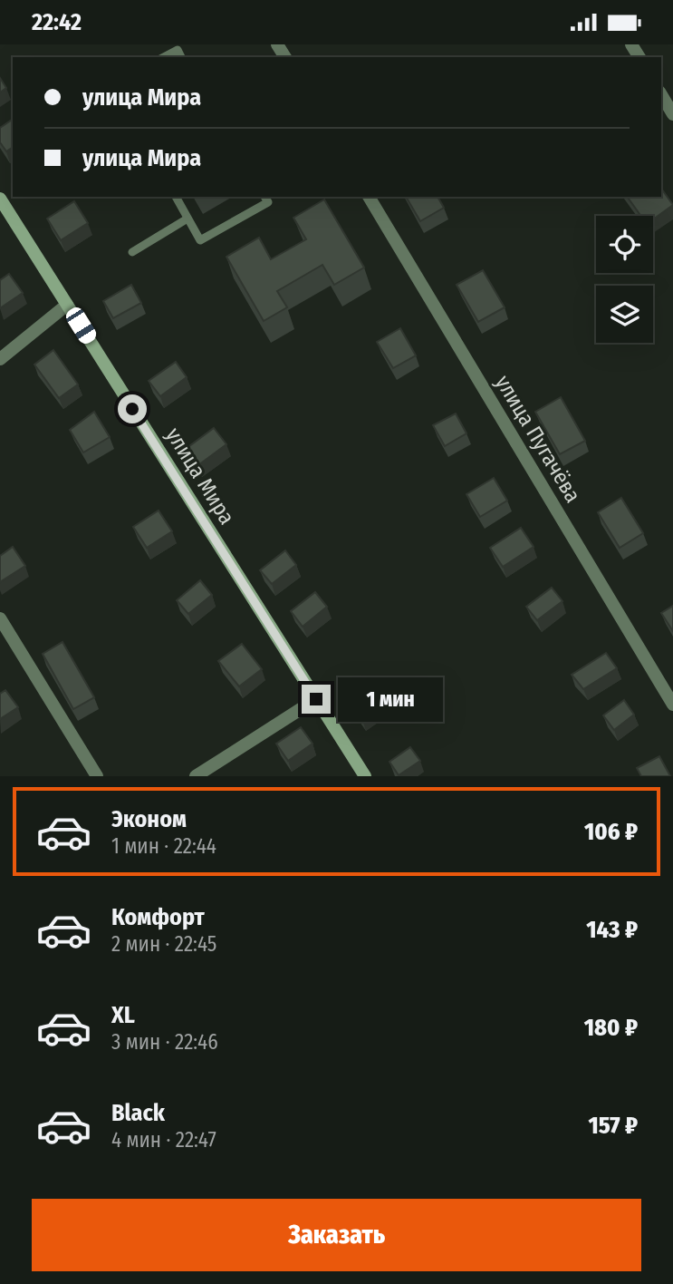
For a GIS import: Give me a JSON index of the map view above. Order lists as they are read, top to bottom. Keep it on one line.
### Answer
{"streets":{"street":["улица Пугачёва","улица Мира"]},"page":{"status":"22:42","banner":["улица Мира","улица Мира"],"bubble":"1 мин","list":[{"name":"Эконом","note":"1 мин · 22:44","value":"106 ₽"},{"name":"Комфорт","note":"2 мин · 22:45","value":"143 ₽"},{"name":"XL","note":"3 мин · 22:46","value":"180 ₽"},{"name":"Black","note":"4 мин · 22:47","value":"157 ₽"}],"buttons":"Заказать"}}
